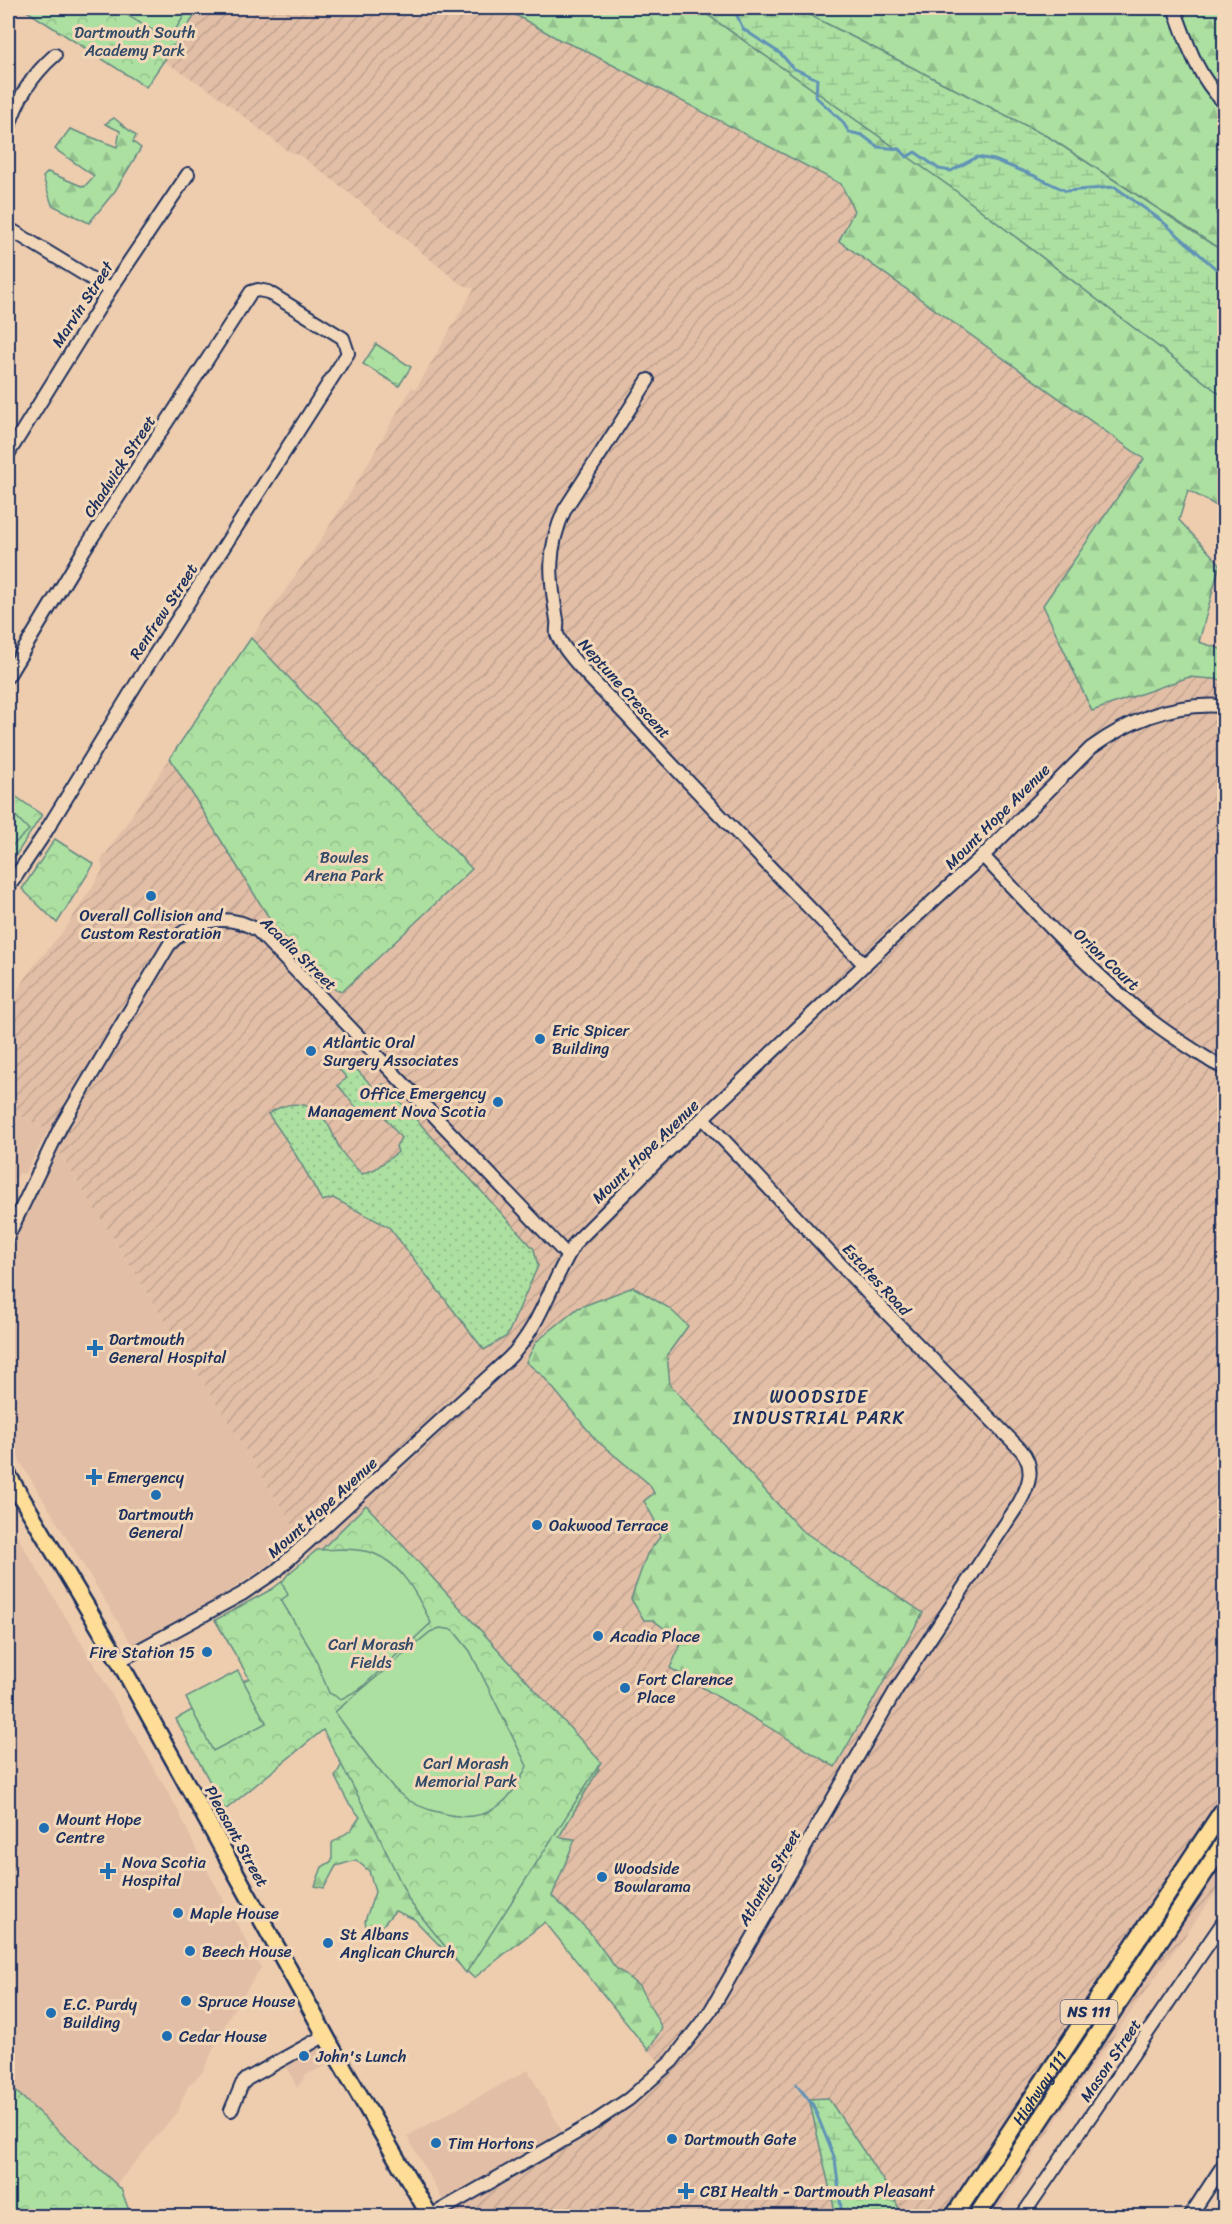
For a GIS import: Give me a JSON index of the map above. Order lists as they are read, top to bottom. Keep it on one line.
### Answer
{"streets":{"highway":["NS 111","Highway 111"],"main road":["Pleasant Street"],"street":["Marvin Street","Chadwick Street","Renfrew Street","Neptune Crescent","Mount Hope Avenue","Acadia Street","Orion Court","Estates Road","Atlantic Street","Mason Street"]},"crossings":[["Chadwick Street","Renfrew Street"],["Neptune Crescent","Mount Hope Avenue"],["Mount Hope Avenue","Acadia Street"],["Mount Hope Avenue","Orion Court"],["Mount Hope Avenue","Estates Road"],["Mount Hope Avenue","Pleasant Street"],["Estates Road","Atlantic Street"],["Pleasant Street","Atlantic Street"]],"districts":["WOODSIDE INDUSTRIAL PARK"],"parks":["Dartmouth South Academy Park","Bowles Arena Park","Carl Morash Fields","Carl Morash Memorial Park"],"places":{"other":["Overall Collision and Custom Restoration","Eric Spicer Building","Atlantic Oral Surgery Associates","Office Emergency Management Nova Scotia","Dartmouth General","Oakwood Terrace","Acadia Place","Fire Station 15","Fort Clarence Place","Mount Hope Centre","Woodside Bowlarama","Maple House","St Albans Anglican Church","Beech House","Spruce House","E.C. Purdy Building","Cedar House","John's Lunch","Dartmouth Gate","Tim Hortons"],"health":["Dartmouth General Hospital","Emergency","Nova Scotia Hospital","CBI Health - Dartmouth Pleasant"]}}
